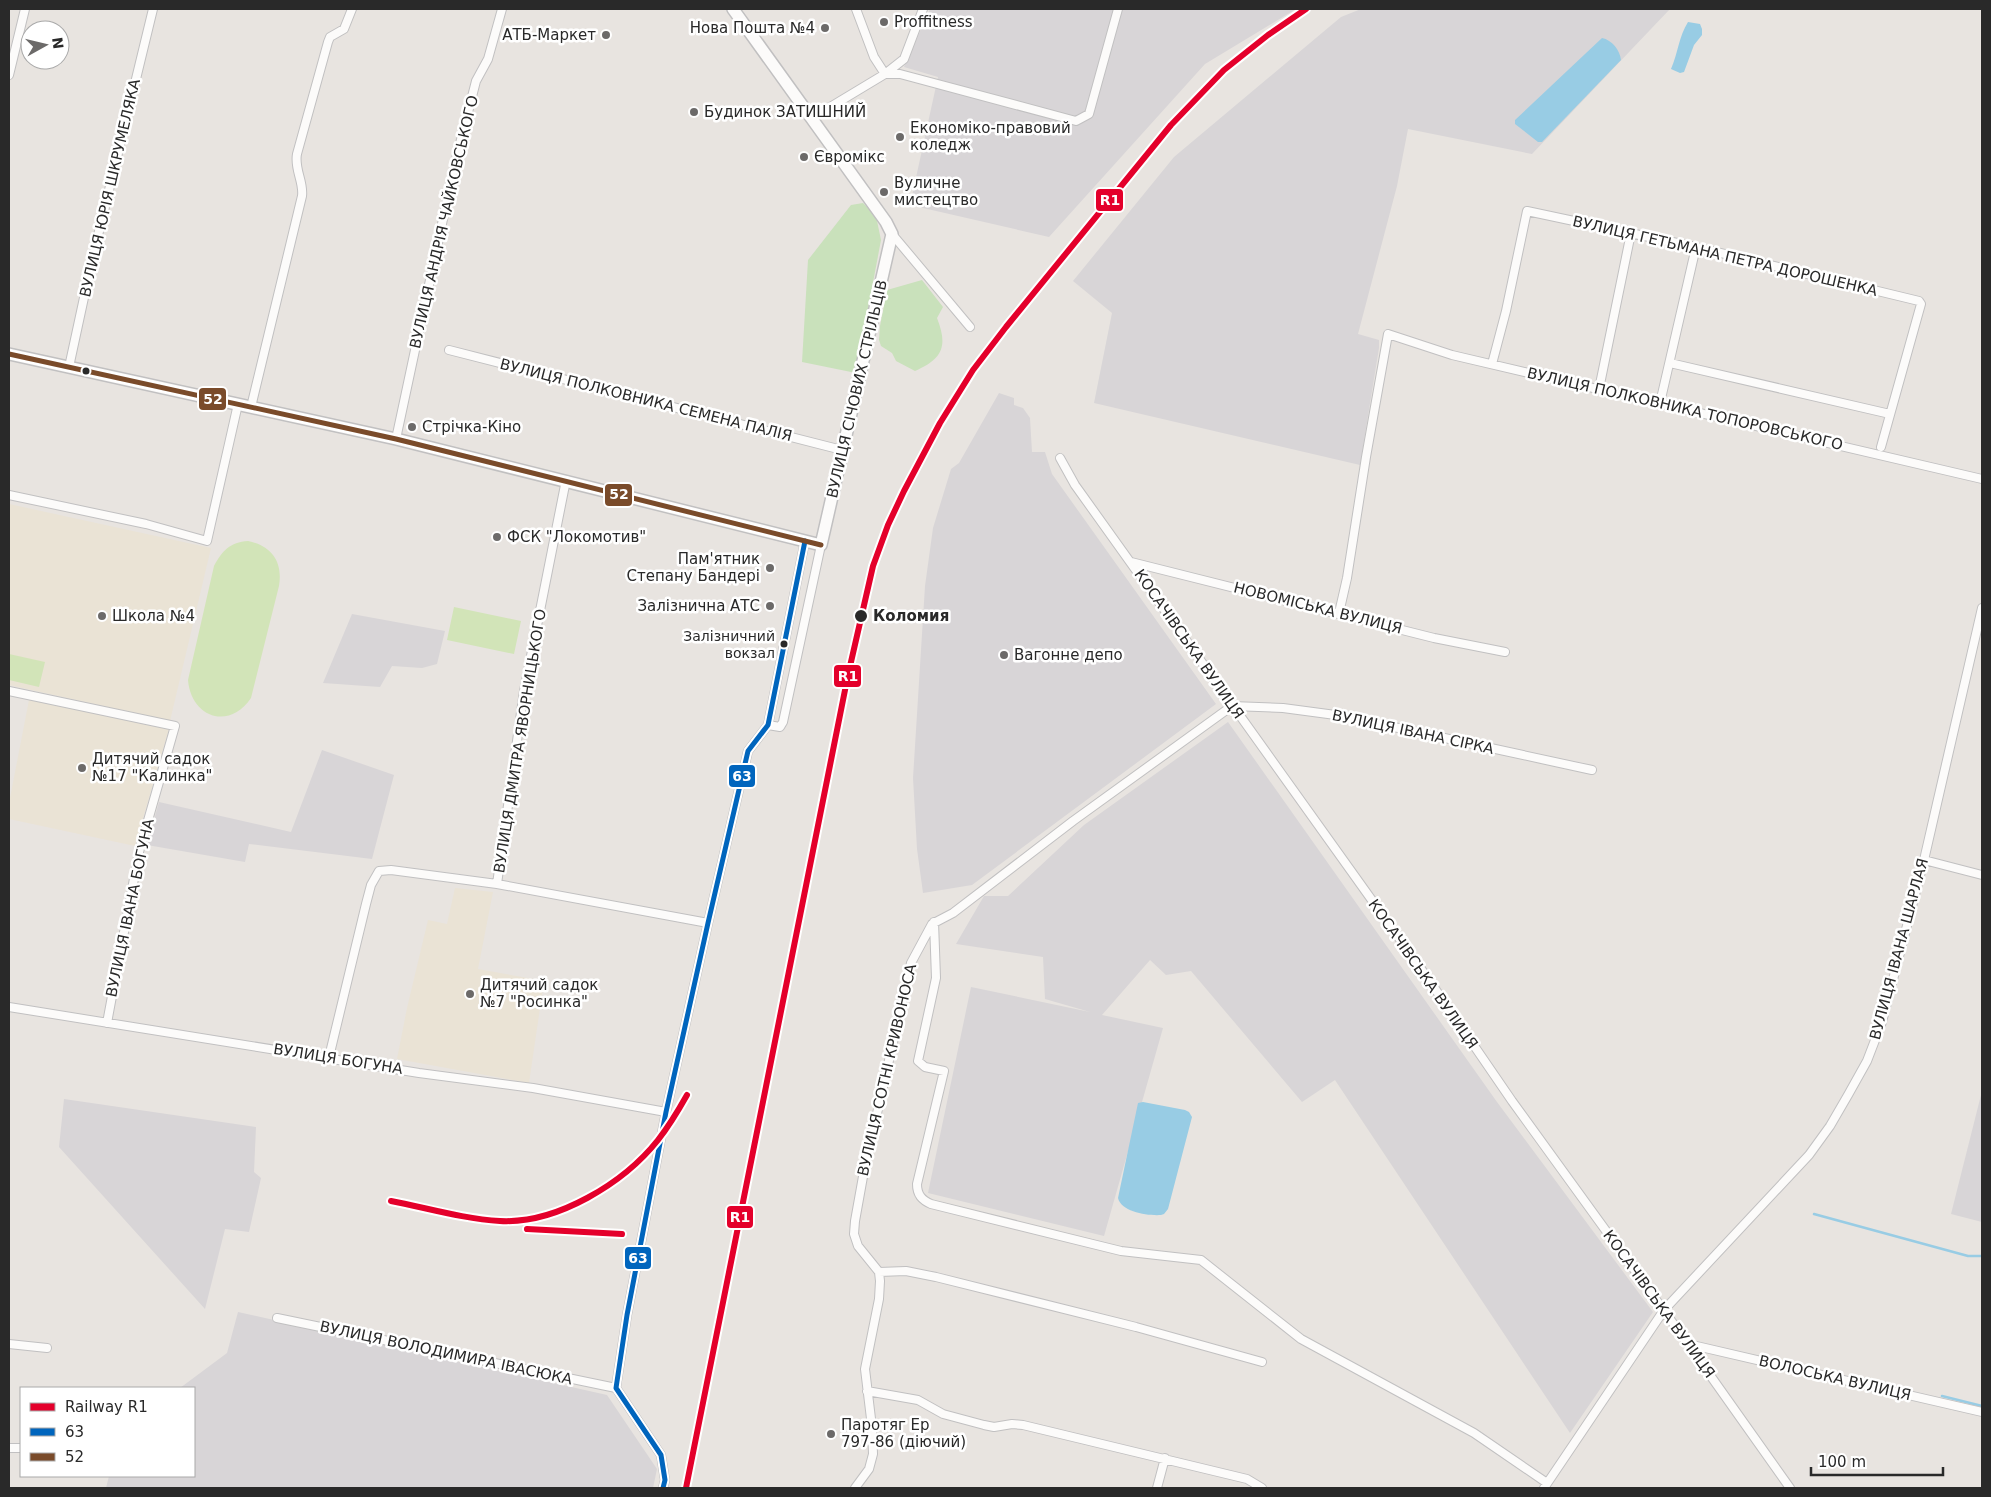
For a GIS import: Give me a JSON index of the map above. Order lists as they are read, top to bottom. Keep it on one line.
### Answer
{"streets":{"street":["ВУЛИЦЯ ЮРІЯ ШКРУМЕЛЯКА","ВУЛИЦЯ АНДРІЯ ЧАЙКОВСЬКОГО","ВУЛИЦЯ ГЕТЬМАНА ПЕТРА ДОРОШЕНКА","ВУЛИЦЯ СІЧОВИХ СТРІЛЬЦІВ","ВУЛИЦЯ ПОЛКОВНИКА СЕМЕНА ПАЛІЯ","ВУЛИЦЯ ПОЛКОВНИКА ТОПОРОВСЬКОГО","НОВОМІСЬКА ВУЛИЦЯ","КОСАЧІВСЬКА ВУЛИЦЯ","ВУЛИЦЯ ІВАНА СІРКА","ВУЛИЦЯ ДМИТРА ЯВОРНИЦЬКОГО","ВУЛИЦЯ ІВАНА БОГУНА","ВУЛИЦЯ ІВАНА ШАРЛАЯ","ВУЛИЦЯ БОГУНА","ВУЛИЦЯ СОТНІ КРИВОНОСА","ВУЛИЦЯ ВОЛОДИМИРА ІВАСЮКА","ВОЛОСЬКА ВУЛИЦЯ"]},"crossings":[["ВУЛИЦЯ ГЕТЬМАНА ПЕТРА ДОРОШЕНКА","ВУЛИЦЯ ПОЛКОВНИКА ТОПОРОВСЬКОГО"],["ВУЛИЦЯ СІЧОВИХ СТРІЛЬЦІВ","ВУЛИЦЯ ПОЛКОВНИКА СЕМЕНА ПАЛІЯ"],["ВУЛИЦЯ ПОЛКОВНИКА ТОПОРОВСЬКОГО","НОВОМІСЬКА ВУЛИЦЯ"],["НОВОМІСЬКА ВУЛИЦЯ","КОСАЧІВСЬКА ВУЛИЦЯ"],["КОСАЧІВСЬКА ВУЛИЦЯ","ВУЛИЦЯ ІВАНА СІРКА"],["КОСАЧІВСЬКА ВУЛИЦЯ","ВУЛИЦЯ ІВАНА ШАРЛАЯ"],["КОСАЧІВСЬКА ВУЛИЦЯ","ВУЛИЦЯ СОТНІ КРИВОНОСА"],["КОСАЧІВСЬКА ВУЛИЦЯ","ВОЛОСЬКА ВУЛИЦЯ"],["ВУЛИЦЯ ІВАНА СІРКА","ВУЛИЦЯ СОТНІ КРИВОНОСА"],["ВУЛИЦЯ ДМИТРА ЯВОРНИЦЬКОГО","ВУЛИЦЯ БОГУНА"],["ВУЛИЦЯ ІВАНА БОГУНА","ВУЛИЦЯ БОГУНА"]],"places":["Proffitness","Нова Пошта №4","АТБ-Маркет","Будинок ЗАТИШНИЙ","Економіко-правовий коледж","Євромікс","Вуличне мистецтво","Стрічка-Кіно","ФСК \"Локомотив\"","Пам'ятник Степану Бандері","Залізнична АТС","Школа №4","Коломия","Залізничний вокзал","Вагонне депо","Дитячий садок №17 \"Калинка\"","Дитячий садок №7 \"Росинка\"","Паротяг Ер 797-86 (діючий)"],"lines":["rail line R1","transit line 52","transit line 63"],"legend":["Railway R1","63","52"],"scale_bar":"100 m","north":"right"}
